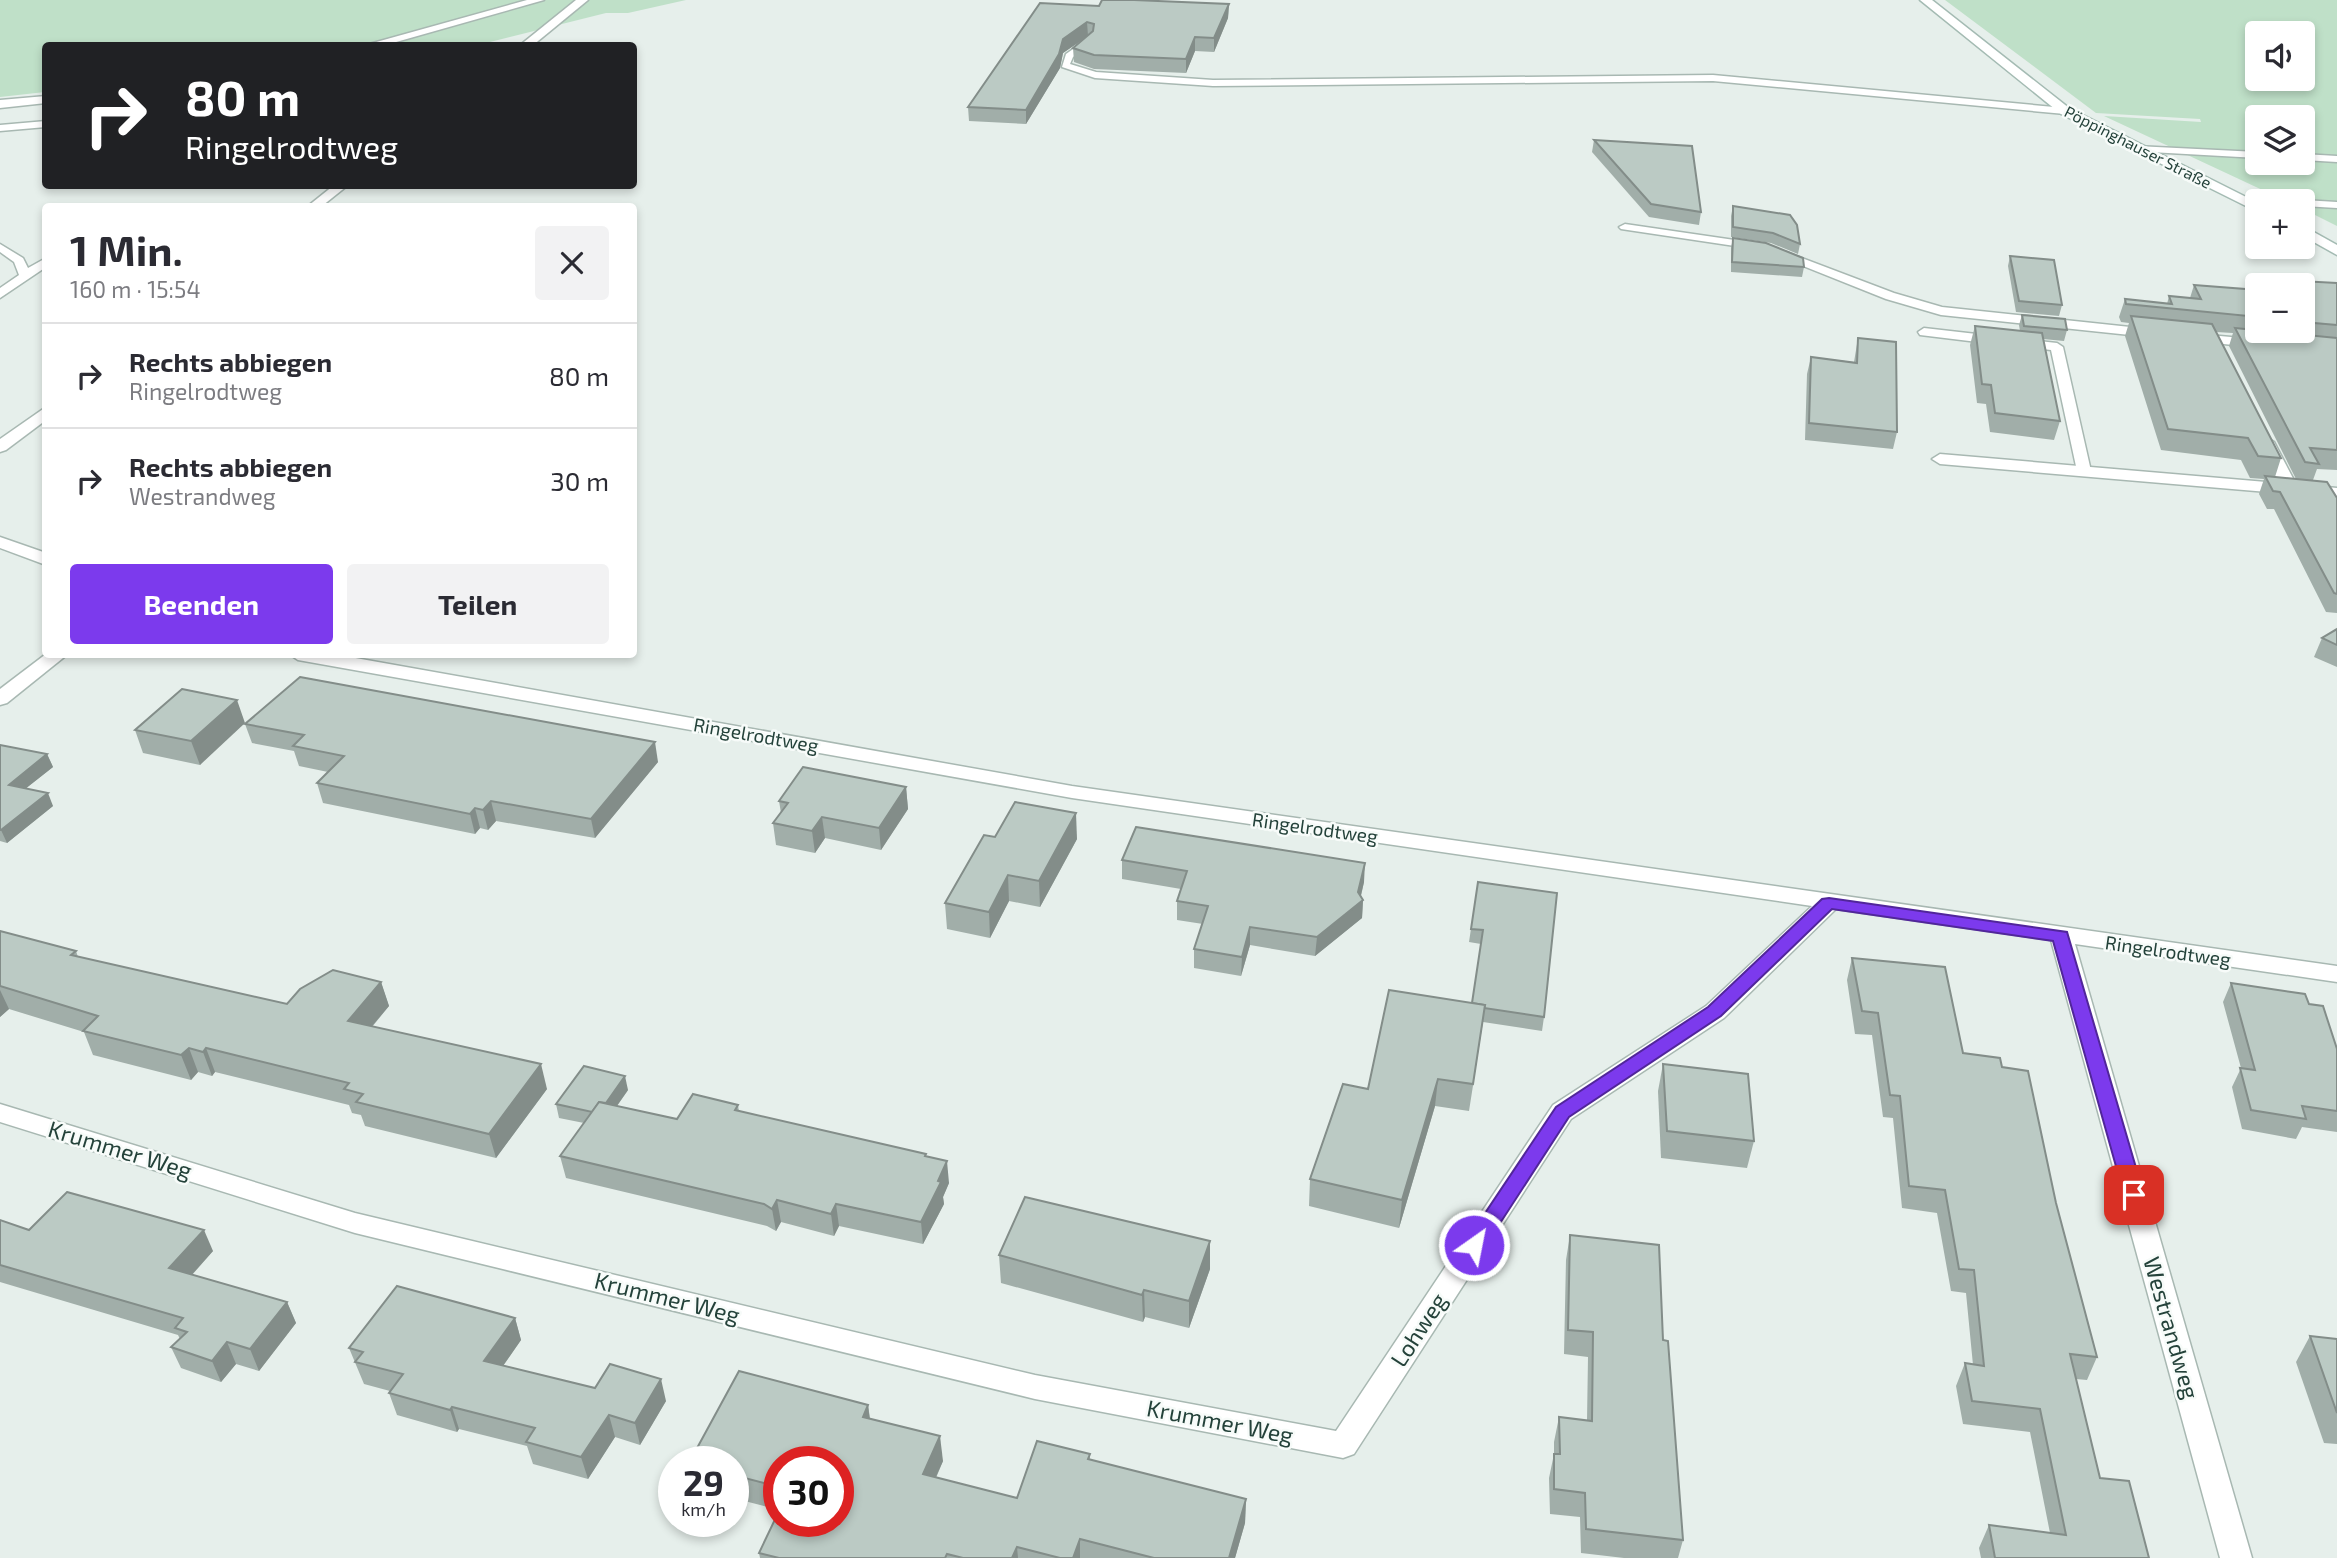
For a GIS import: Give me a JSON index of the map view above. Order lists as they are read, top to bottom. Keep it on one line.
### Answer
{"streets":{"street":["Pöppinghauser Straße","Ringelrodtweg","Krummer Weg","Westrandweg","Lohweg"]},"crossings":[["Ringelrodtweg","Westrandweg"],["Ringelrodtweg","Lohweg"],["Krummer Weg","Lohweg"]],"page":{"map_buttons":["+","−"],"turn":["80 m","Ringelrodtweg"],"heading":["1 Min.","160 m · 15:54"],"list":[{"name":"Rechts abbiegen","note":"Ringelrodtweg","value":"80 m"},{"name":"Rechts abbiegen","note":"Westrandweg","value":"30 m"}],"buttons":["Beenden","Teilen"],"speed":"29 km/h","limit":"30"}}
